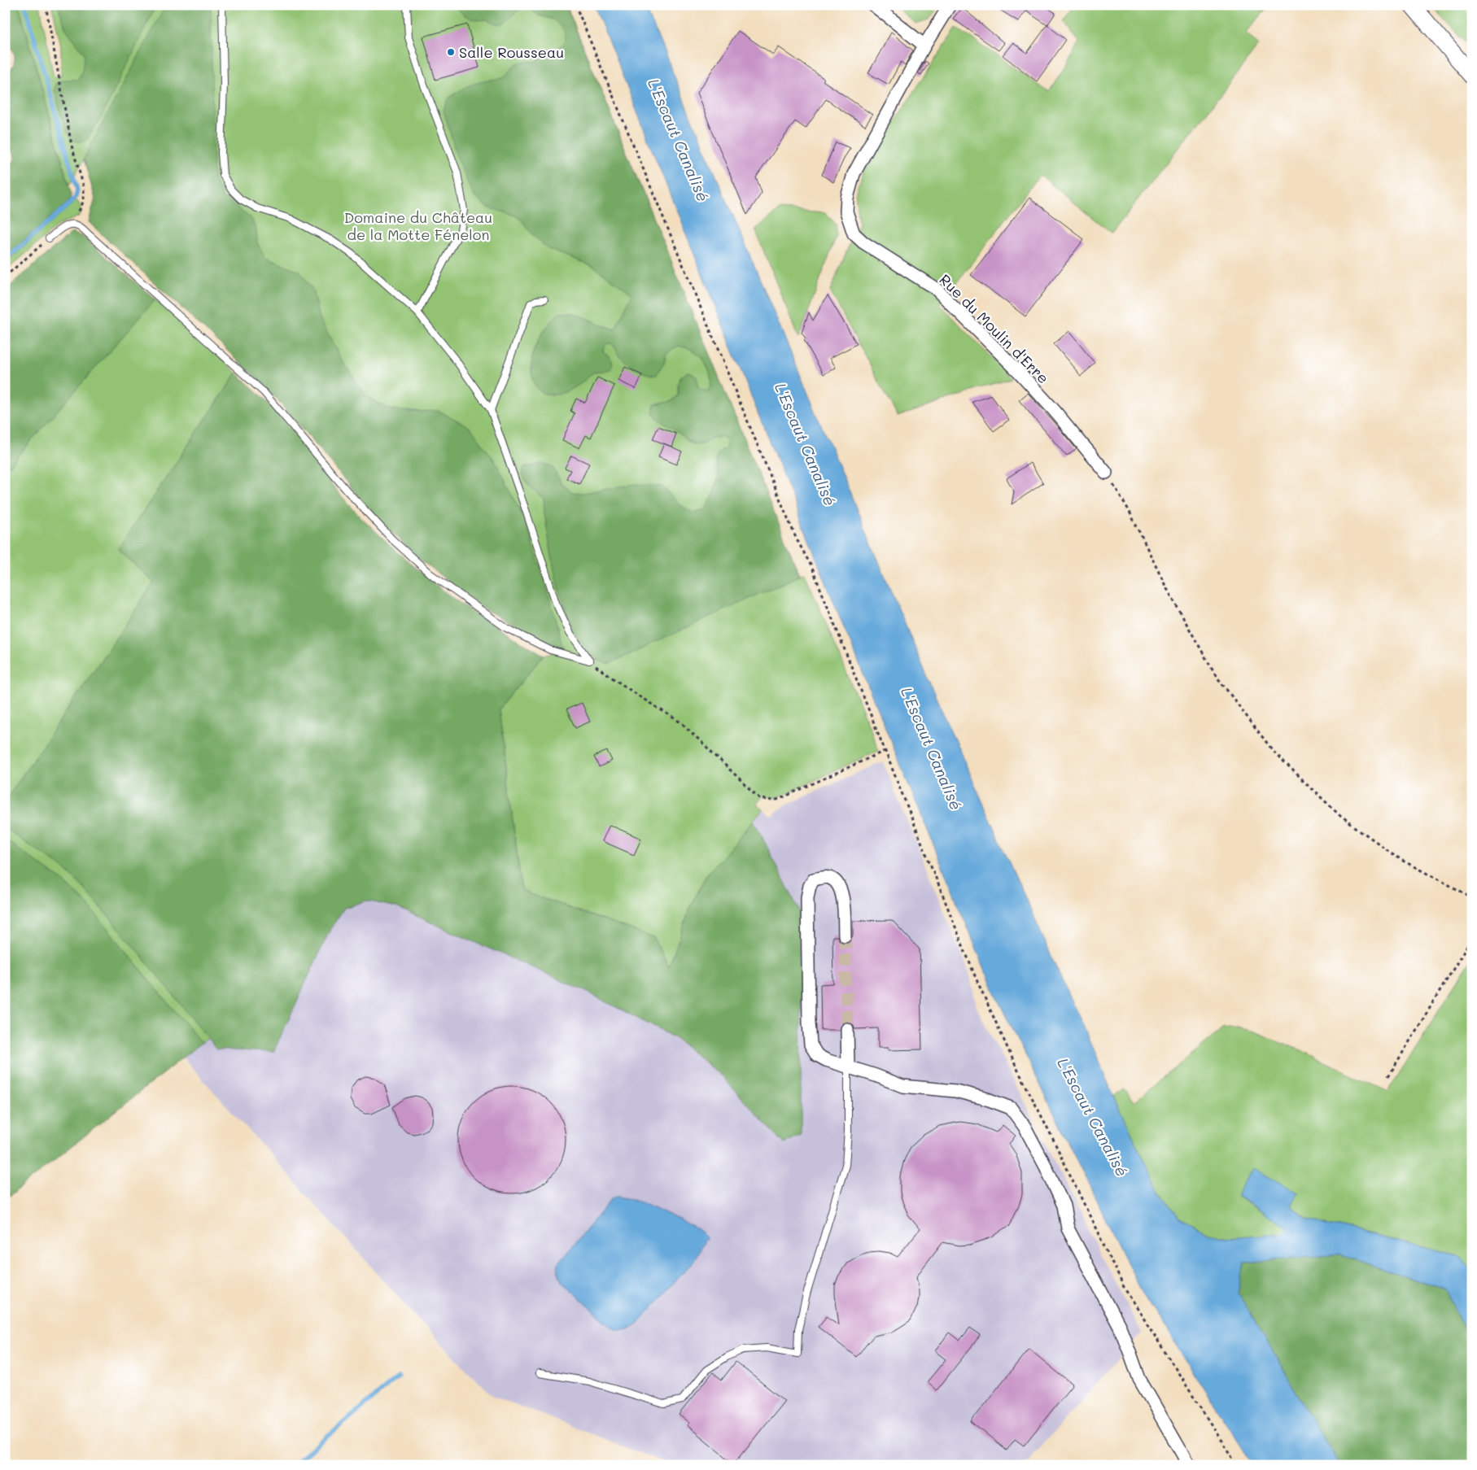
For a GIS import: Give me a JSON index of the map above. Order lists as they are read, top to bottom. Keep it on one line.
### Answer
{"streets":{"street":["Rue du Moulin d'Erre"]},"water":["L'Escaut Canalisé"],"parks":["Domaine du Château de la Motte Fénelon"],"places":["Salle Rousseau"]}
